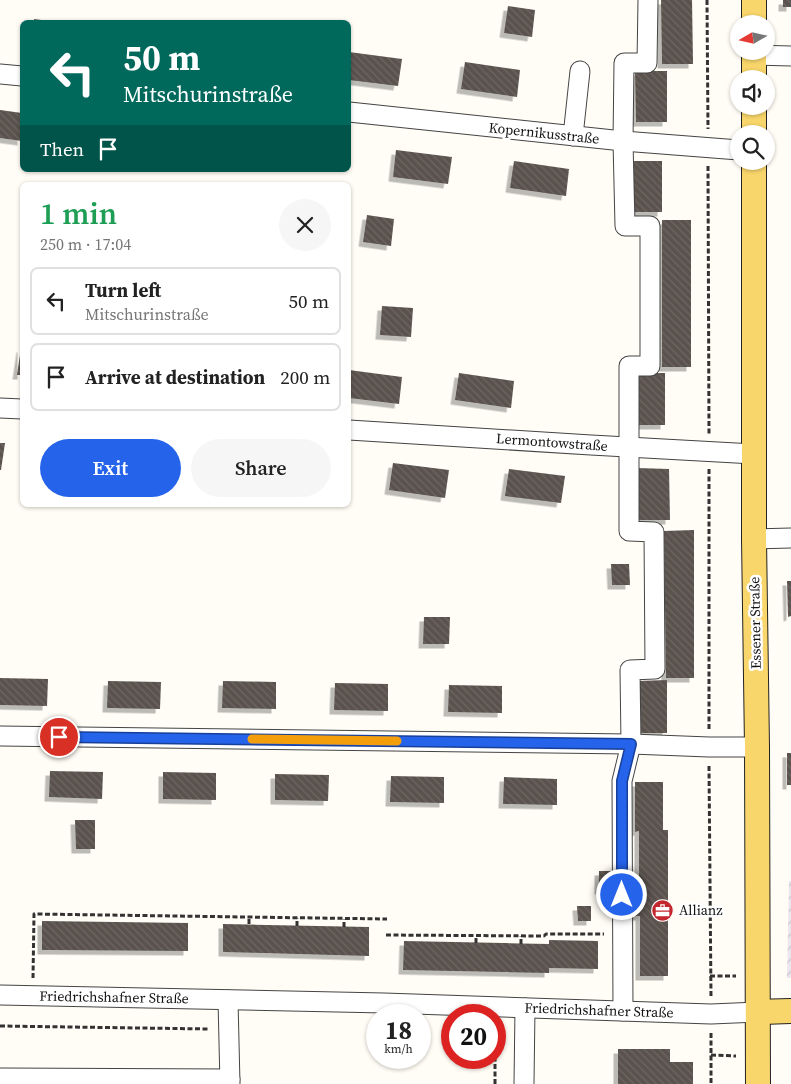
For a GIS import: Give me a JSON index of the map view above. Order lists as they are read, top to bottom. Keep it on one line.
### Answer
{"streets":{"main road":["Essener Straße","Friedrichshafner Straße"],"street":["Kopernikusstraße","Lermontowstraße"]},"crossings":[["Lermontowstraße","Essener Straße"],["Essener Straße","Friedrichshafner Straße"]],"places":{"office":["Allianz"]},"north":"left","page":{"turn":["50 m","Mitschurinstraße"],"then":"Then","heading":["1 min","250 m · 17:04"],"list":[{"name":"Turn left","note":"Mitschurinstraße","value":"50 m"},{"name":"Arrive at destination","value":"200 m"}],"buttons":["Exit","Share"],"speed":"18 km/h","limit":"20"}}
